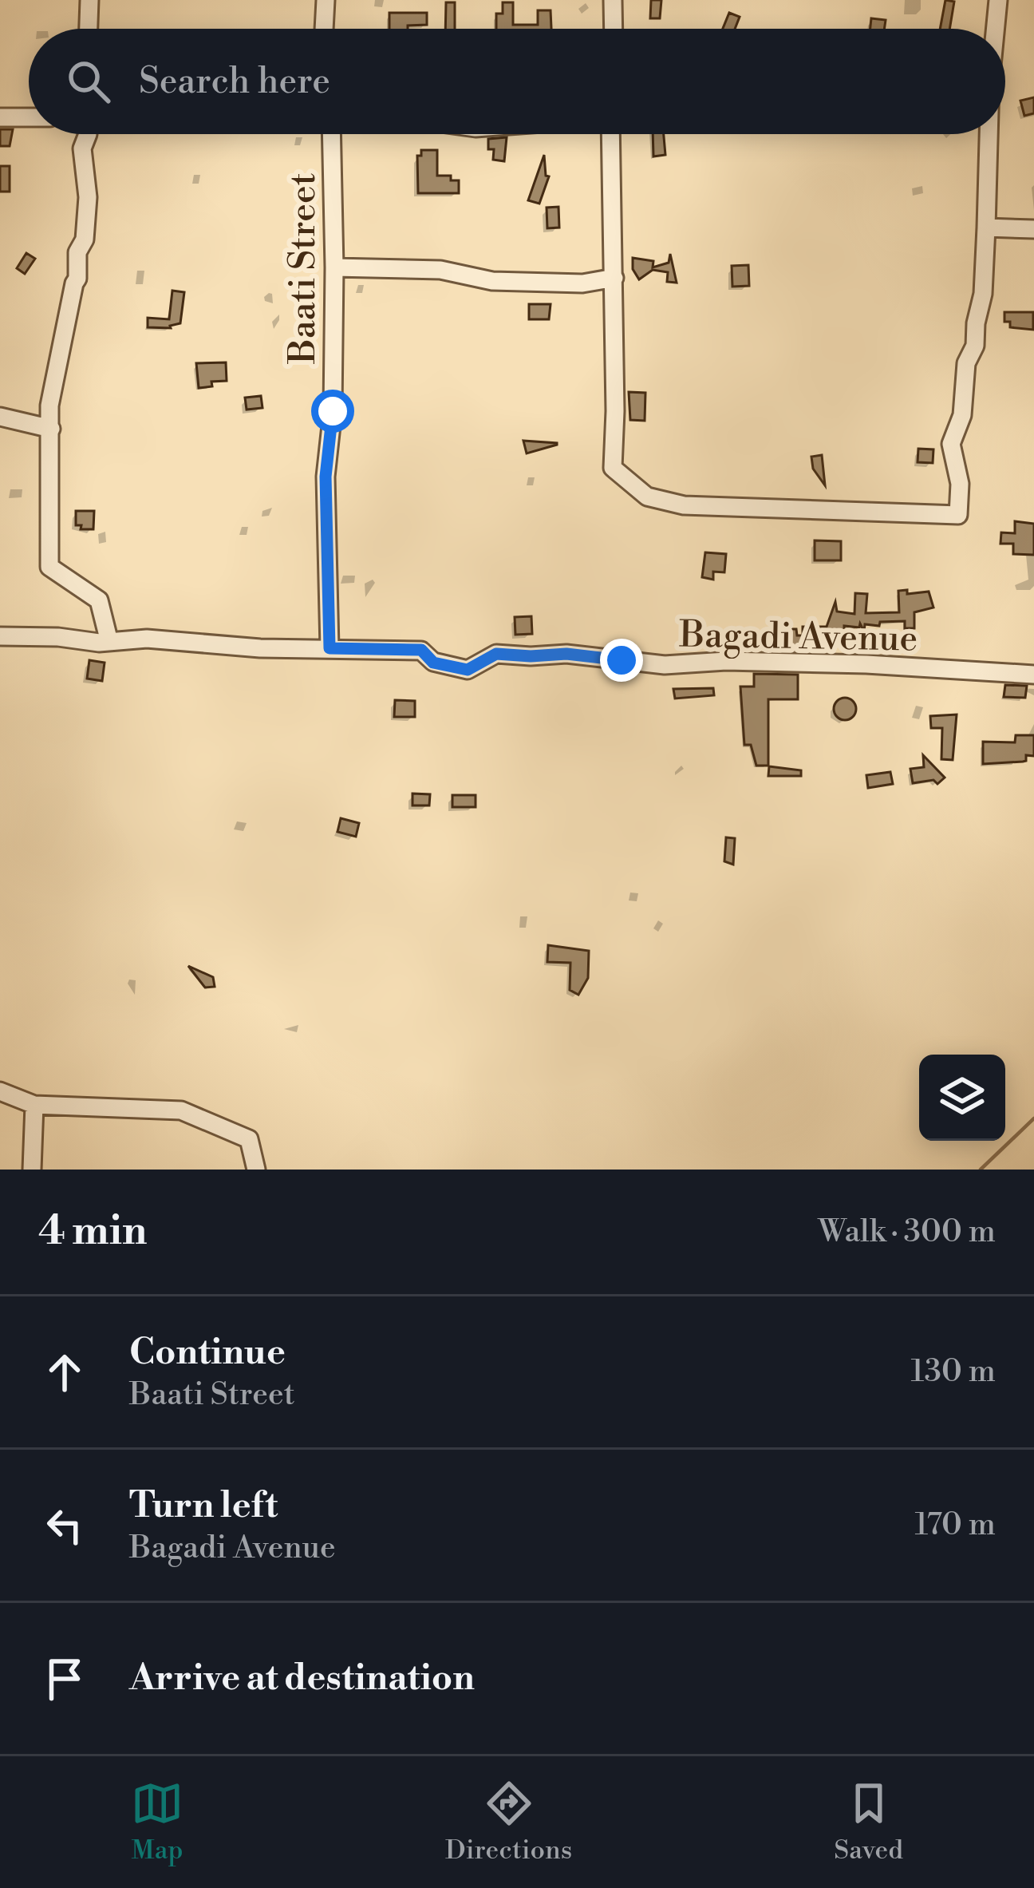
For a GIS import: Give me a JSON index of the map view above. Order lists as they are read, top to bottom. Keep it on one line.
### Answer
{"streets":{"street":["Baati Street","Bagadi Avenue"]},"crossings":[["Baati Street","Bagadi Avenue"]],"page":{"search":"Search here","heading":["4 min","Walk · 300 m"],"list":[["Continue","Baati Street","130 m"],["Turn left","Bagadi Avenue","170 m"],"Arrive at destination"],"nav":["Map","Directions","Saved"]}}
